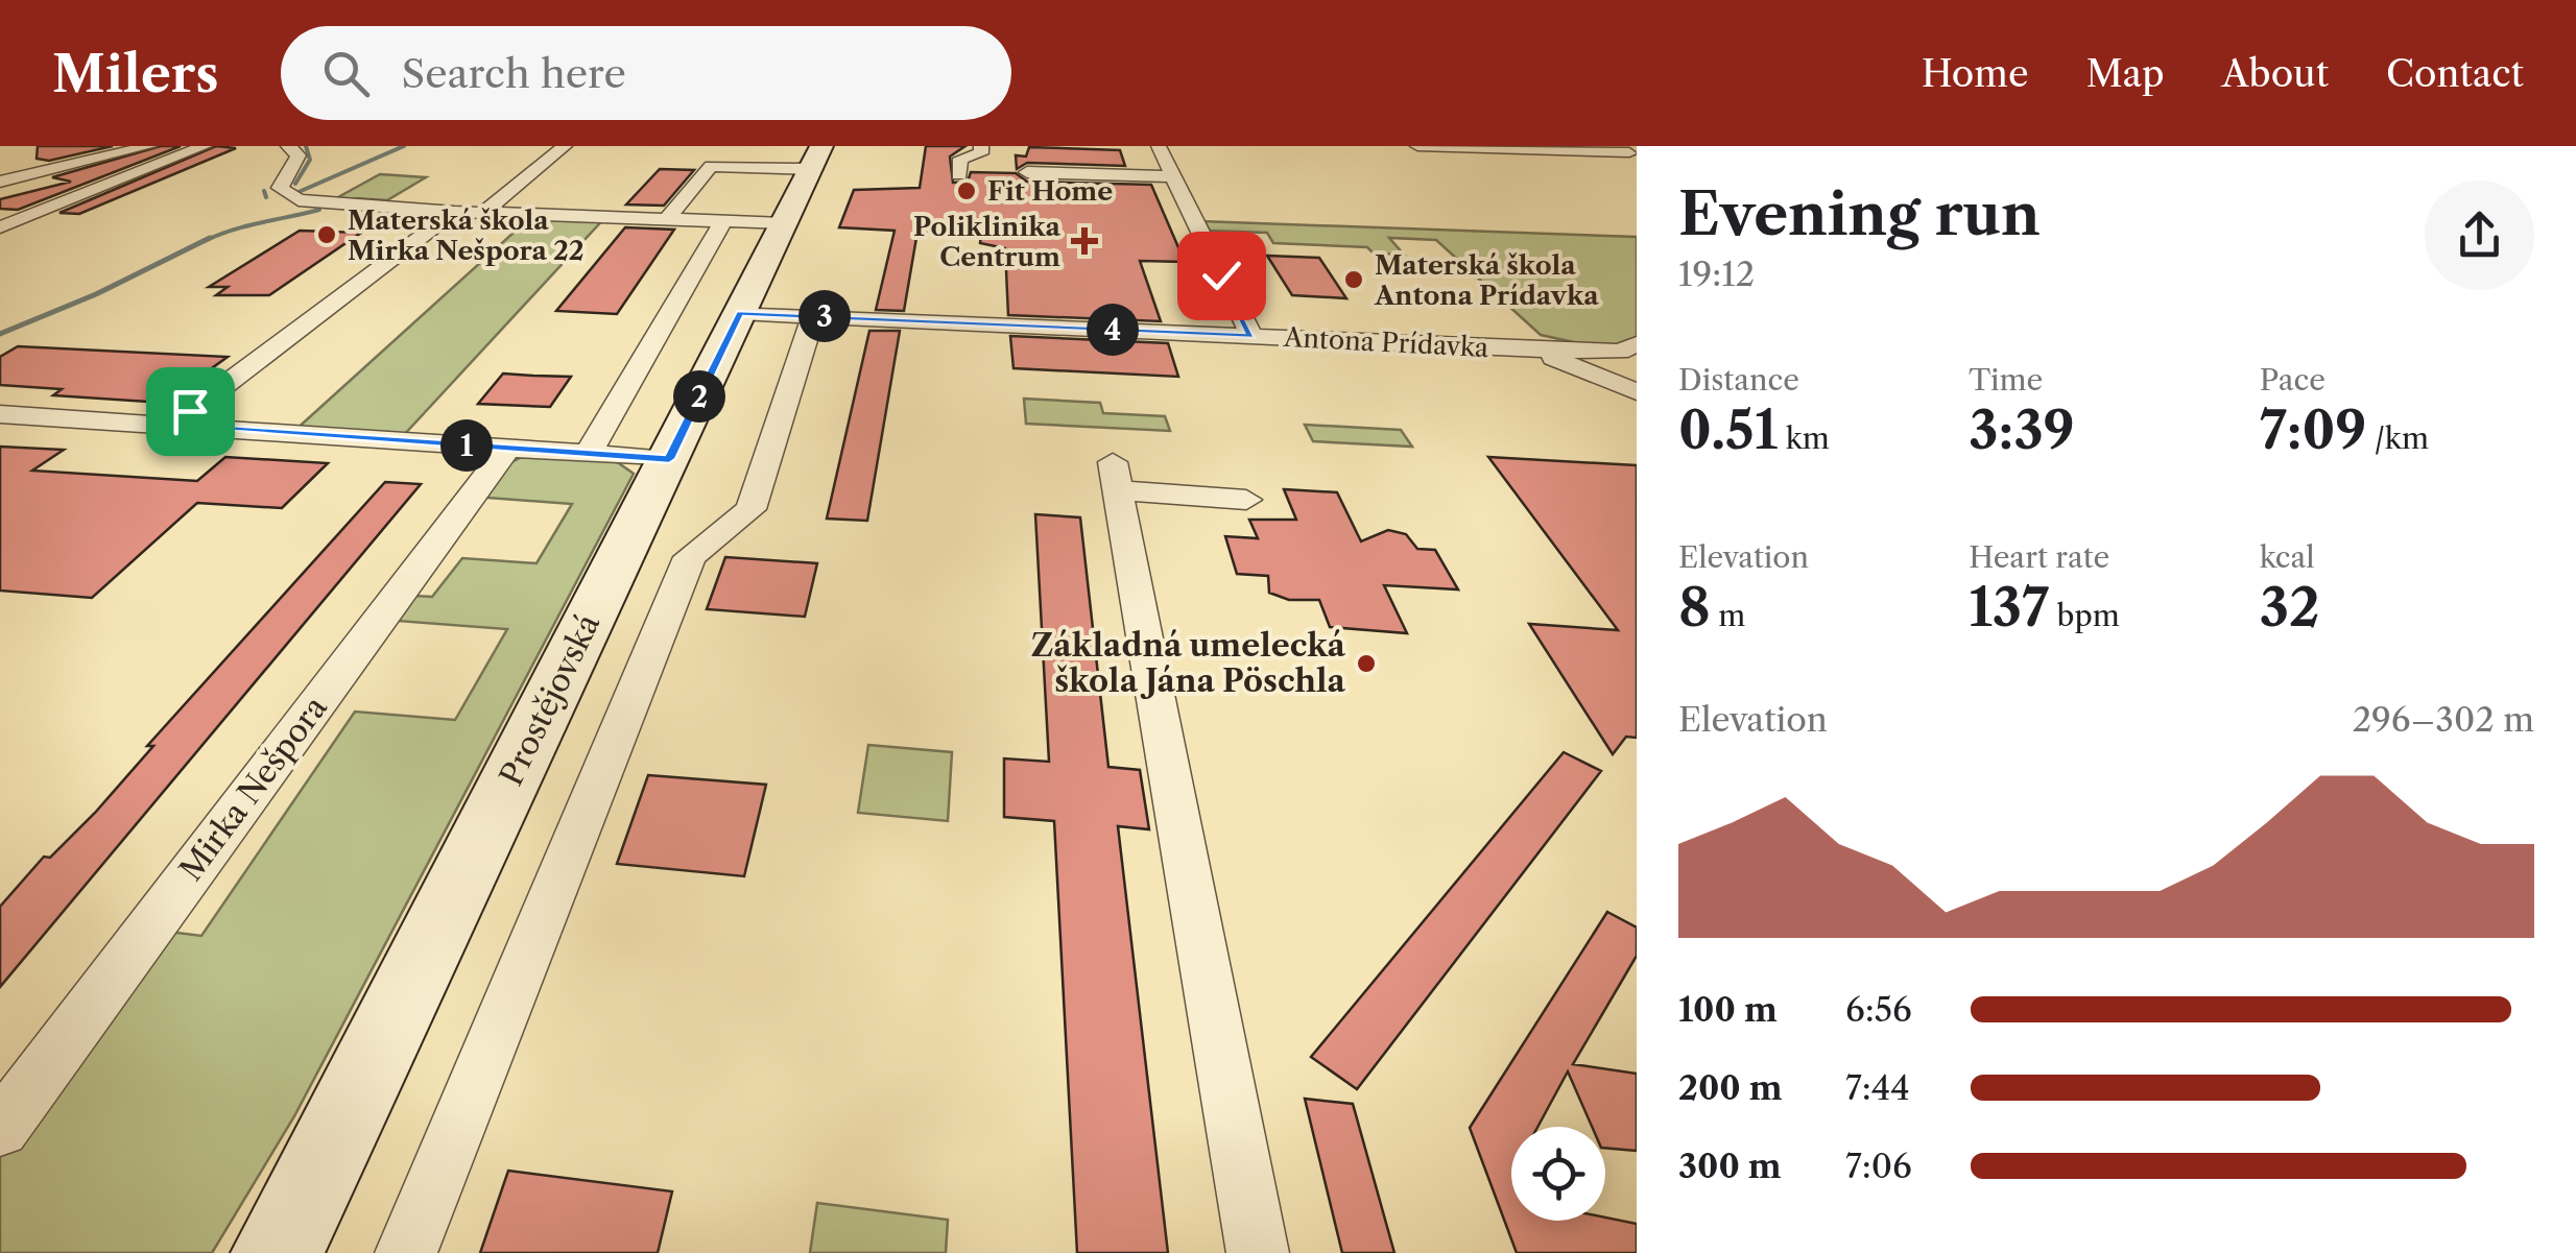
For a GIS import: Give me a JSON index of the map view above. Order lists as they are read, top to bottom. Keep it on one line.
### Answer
{"streets":{"street":["Antona Prídavka","Prostějovská","Mirka Nešpora"]},"crossings":[["Antona Prídavka","Prostějovská"]],"places":{"other":["Fit Home","Materská škola Mirka Nešpora 22","Materská škola Antona Prídavka","Základná umelecká škola Jána Pöschla"],"health":["Poliklinika Centrum"]},"page":{"header":"Milers","search":"Search here","nav":["Home","Map","About","Contact"],"heading":["Evening run","19:12"],"pins":["3","4","2","1"],"stats":[["Distance","0.51 km"],["Time","3:39"],["Pace","7:09 /km"],["Elevation","8 m"],["Heart rate","137 bpm"],["kcal","32"]],"chart":["Elevation","296–302 m"],"list":[{"name":"100 m","note":"6:56"},{"name":"200 m","note":"7:44"},{"name":"300 m","note":"7:06"}]}}
